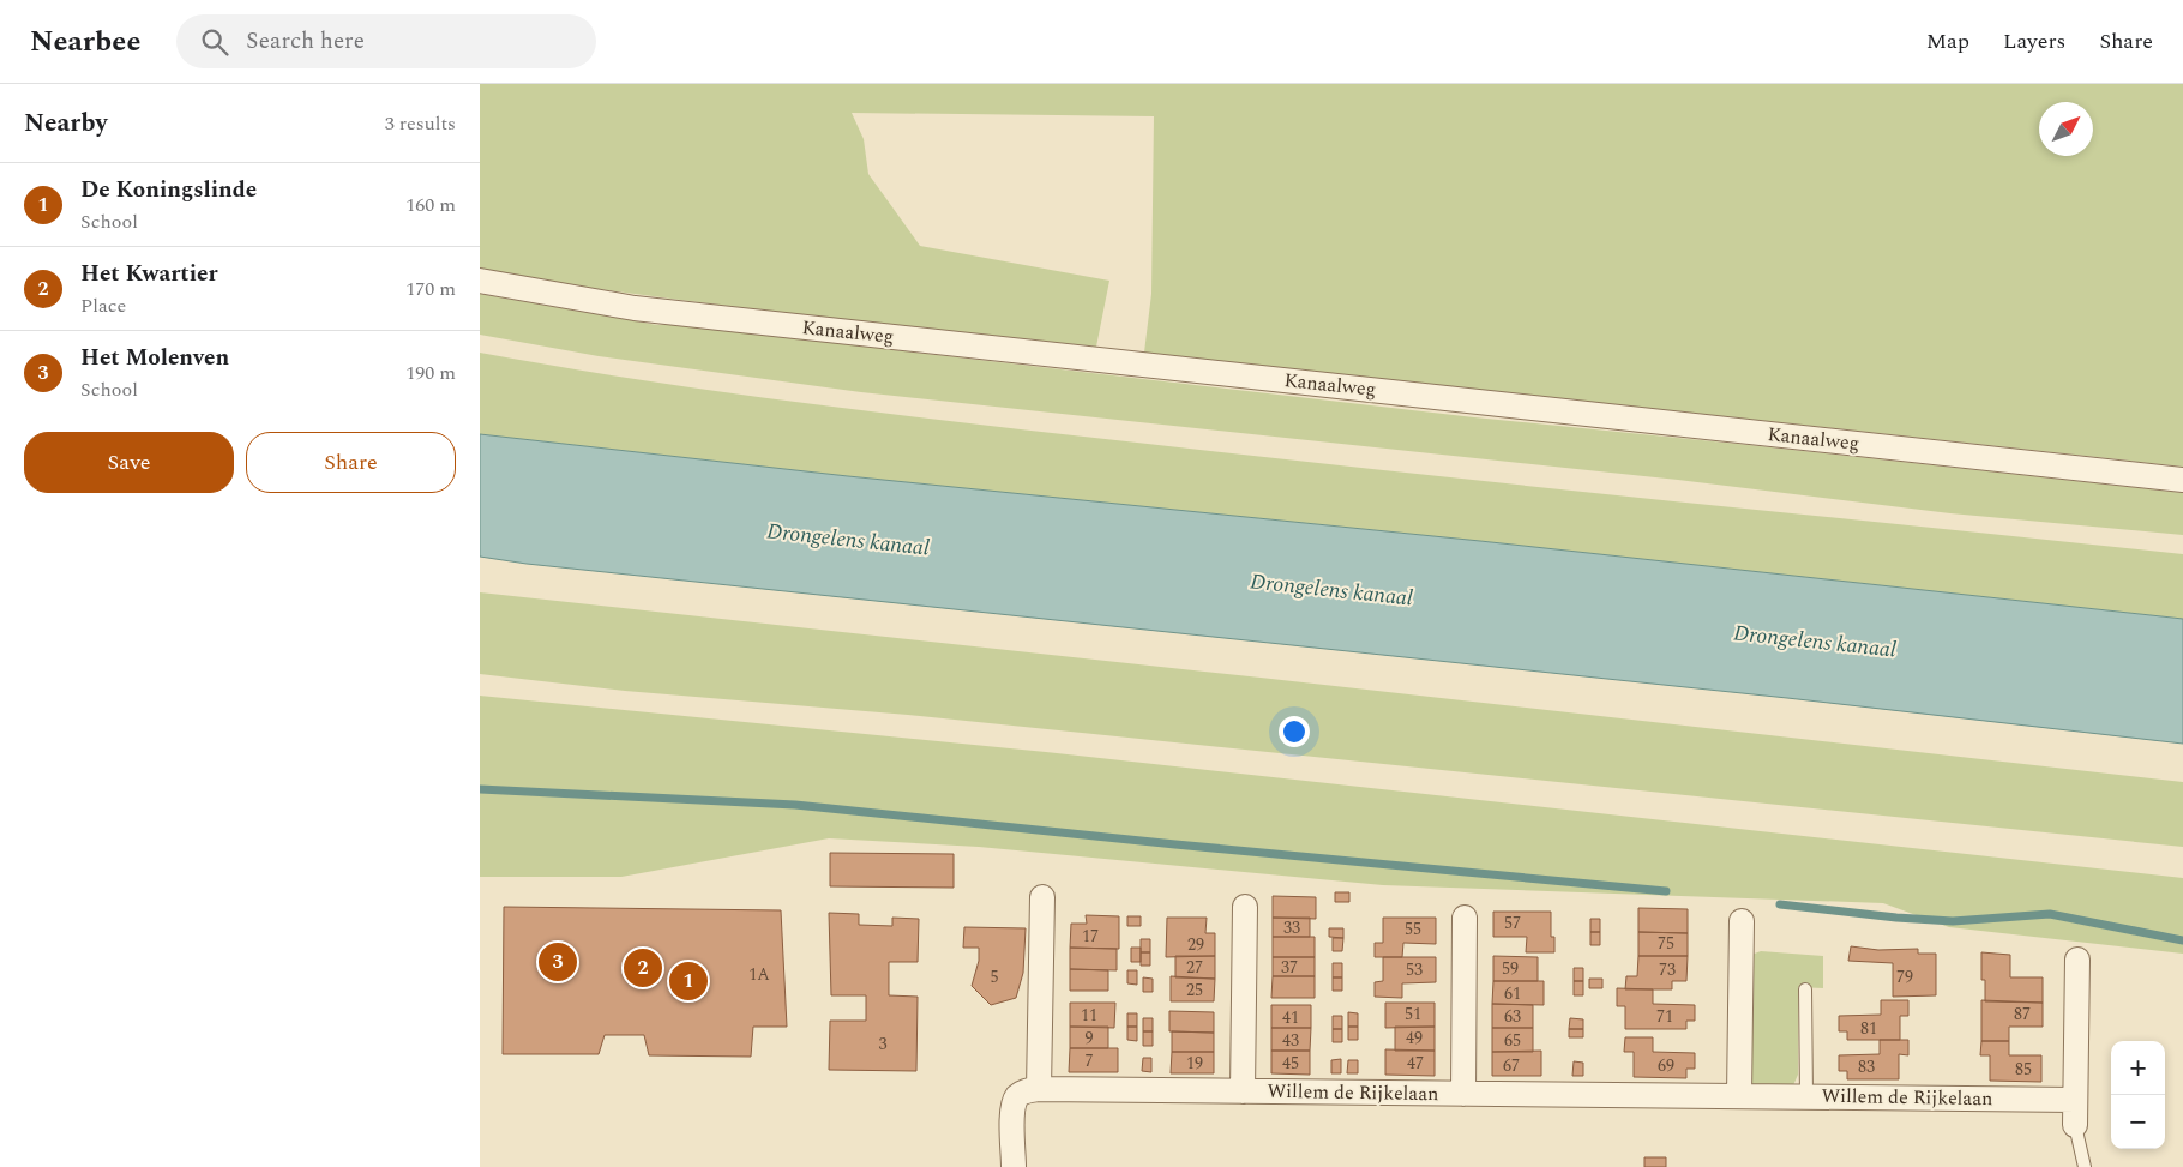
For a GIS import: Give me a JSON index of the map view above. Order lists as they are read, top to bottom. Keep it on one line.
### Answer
{"streets":{"street":["Kanaalweg","Willem de Rijkelaan"]},"water":["Drongelens kanaal"],"house_numbers":["57","33","55","17","75","29","27","37","59","53","73","1A","5","79","25","61","51","87","11","63","71","41","81","9","49","43","65","3","7","19","45","47","67","69","83","85"],"north":"top right","page":{"header":"Nearbee","search":"Search here","nav":["Map","Layers","Share"],"heading":["Nearby","3 results"],"list":[{"mark":"1","name":"De Koningslinde","note":"School","value":"160 m"},{"mark":"2","name":"Het Kwartier","note":"Place","value":"170 m"},{"mark":"3","name":"Het Molenven","note":"School","value":"190 m"}],"buttons":["Save","Share"],"pins":["3","2","1"],"map_buttons":["+","−"]}}
